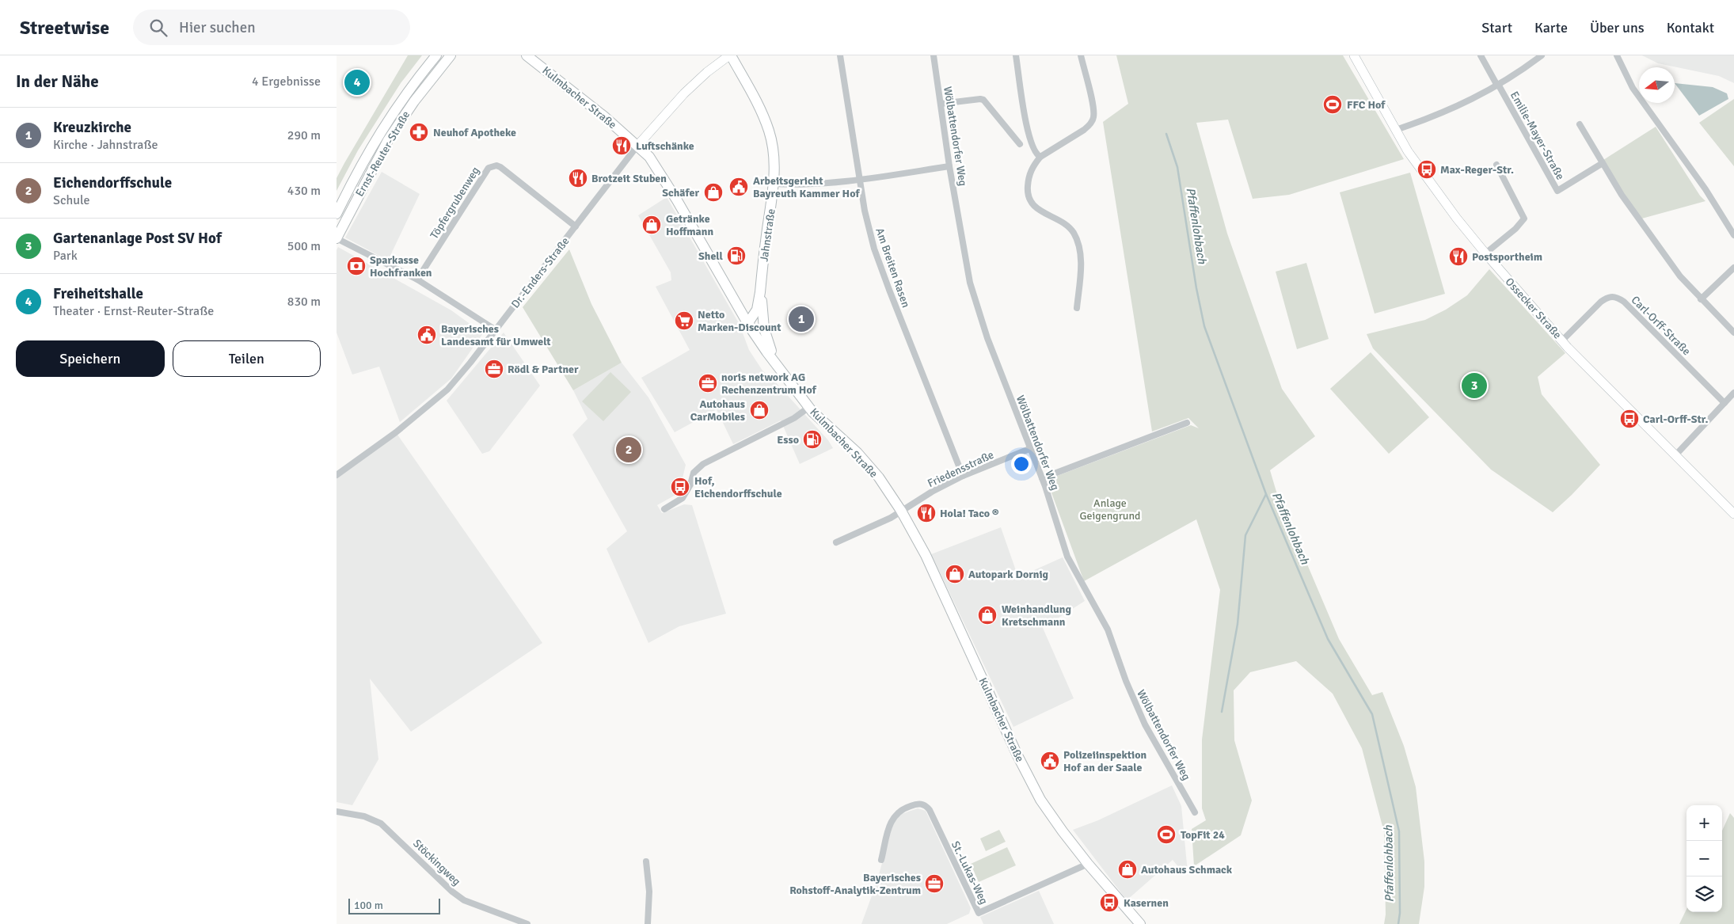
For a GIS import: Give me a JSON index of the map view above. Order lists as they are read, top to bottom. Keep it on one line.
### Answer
{"streets":{"main road":["Kulmbacher Straße","Ernst-Reuter-Straße","Jahnstraße"],"street":["Emilie-Mayer-Straße","Wölbattendorfer Weg","Töpfergrubenweg","Am Breiten Rasen","Dr.-Enders-Straße","Ossecker Straße","Carl-Orff-Straße","Friedensstraße","Stöckingweg","St.-Lukas-Weg"]},"crossings":[["Kulmbacher Straße","Jahnstraße"],["Kulmbacher Straße","Dr.-Enders-Straße"],["Kulmbacher Straße","Friedensstraße"],["Kulmbacher Straße","St.-Lukas-Weg"],["Wölbattendorfer Weg","Friedensstraße"],["Töpfergrubenweg","Dr.-Enders-Straße"],["Jahnstraße","Dr.-Enders-Straße"],["Am Breiten Rasen","Friedensstraße"],["Ossecker Straße","Carl-Orff-Straße"]],"water":["Pfaffenlohbach"],"parks":["Anlage Geigengrund"],"places":{"sports":["FFC Hof","TopFit 24"],"pharmacy":["Neuhof Apotheke"],"restaurant":["Luftschänke","Brotzeit Stuben","Postsportheim","Hola! Taco ®"],"bus stop":["Max-Reger-Str.","Carl-Orff-Str.","Hof, Eichendorffschule","Kasernen"],"public building":["Arbeitsgericht Bayreuth Kammer Hof","Bayerisches Landesamt für Umwelt","Polizeiinspektion Hof an der Saale"],"shop":["Schäfer","Getränke Hoffmann","Autohaus CarMobiles","Autopark Dornig","Weinhandlung Kretschmann","Autohaus Schmack"],"fuel station":["Shell","Esso"],"bank":["Sparkasse Hochfranken"],"supermarket":["Netto Marken-Discount"],"office":["Rödl & Partner","noris network AG Rechenzentrum Hof","Bayerisches Rohstoff-Analytik-Zentrum"]},"scale_bar":"100 m","north":"left","page":{"header":"Streetwise","search":"Hier suchen","nav":["Start","Karte","Über uns","Kontakt"],"heading":["In der Nähe","4 Ergebnisse"],"pins":["4","1","3","2"],"list":[{"mark":"1","name":"Kreuzkirche","note":"Kirche · Jahnstraße","value":"290 m"},{"mark":"2","name":"Eichendorffschule","note":"Schule","value":"430 m"},{"mark":"3","name":"Gartenanlage Post SV Hof","note":"Park","value":"500 m"},{"mark":"4","name":"Freiheitshalle","note":"Theater · Ernst-Reuter-Straße","value":"830 m"}],"buttons":["Speichern","Teilen"],"map_buttons":["+","−"],"scale":"100 m"}}
